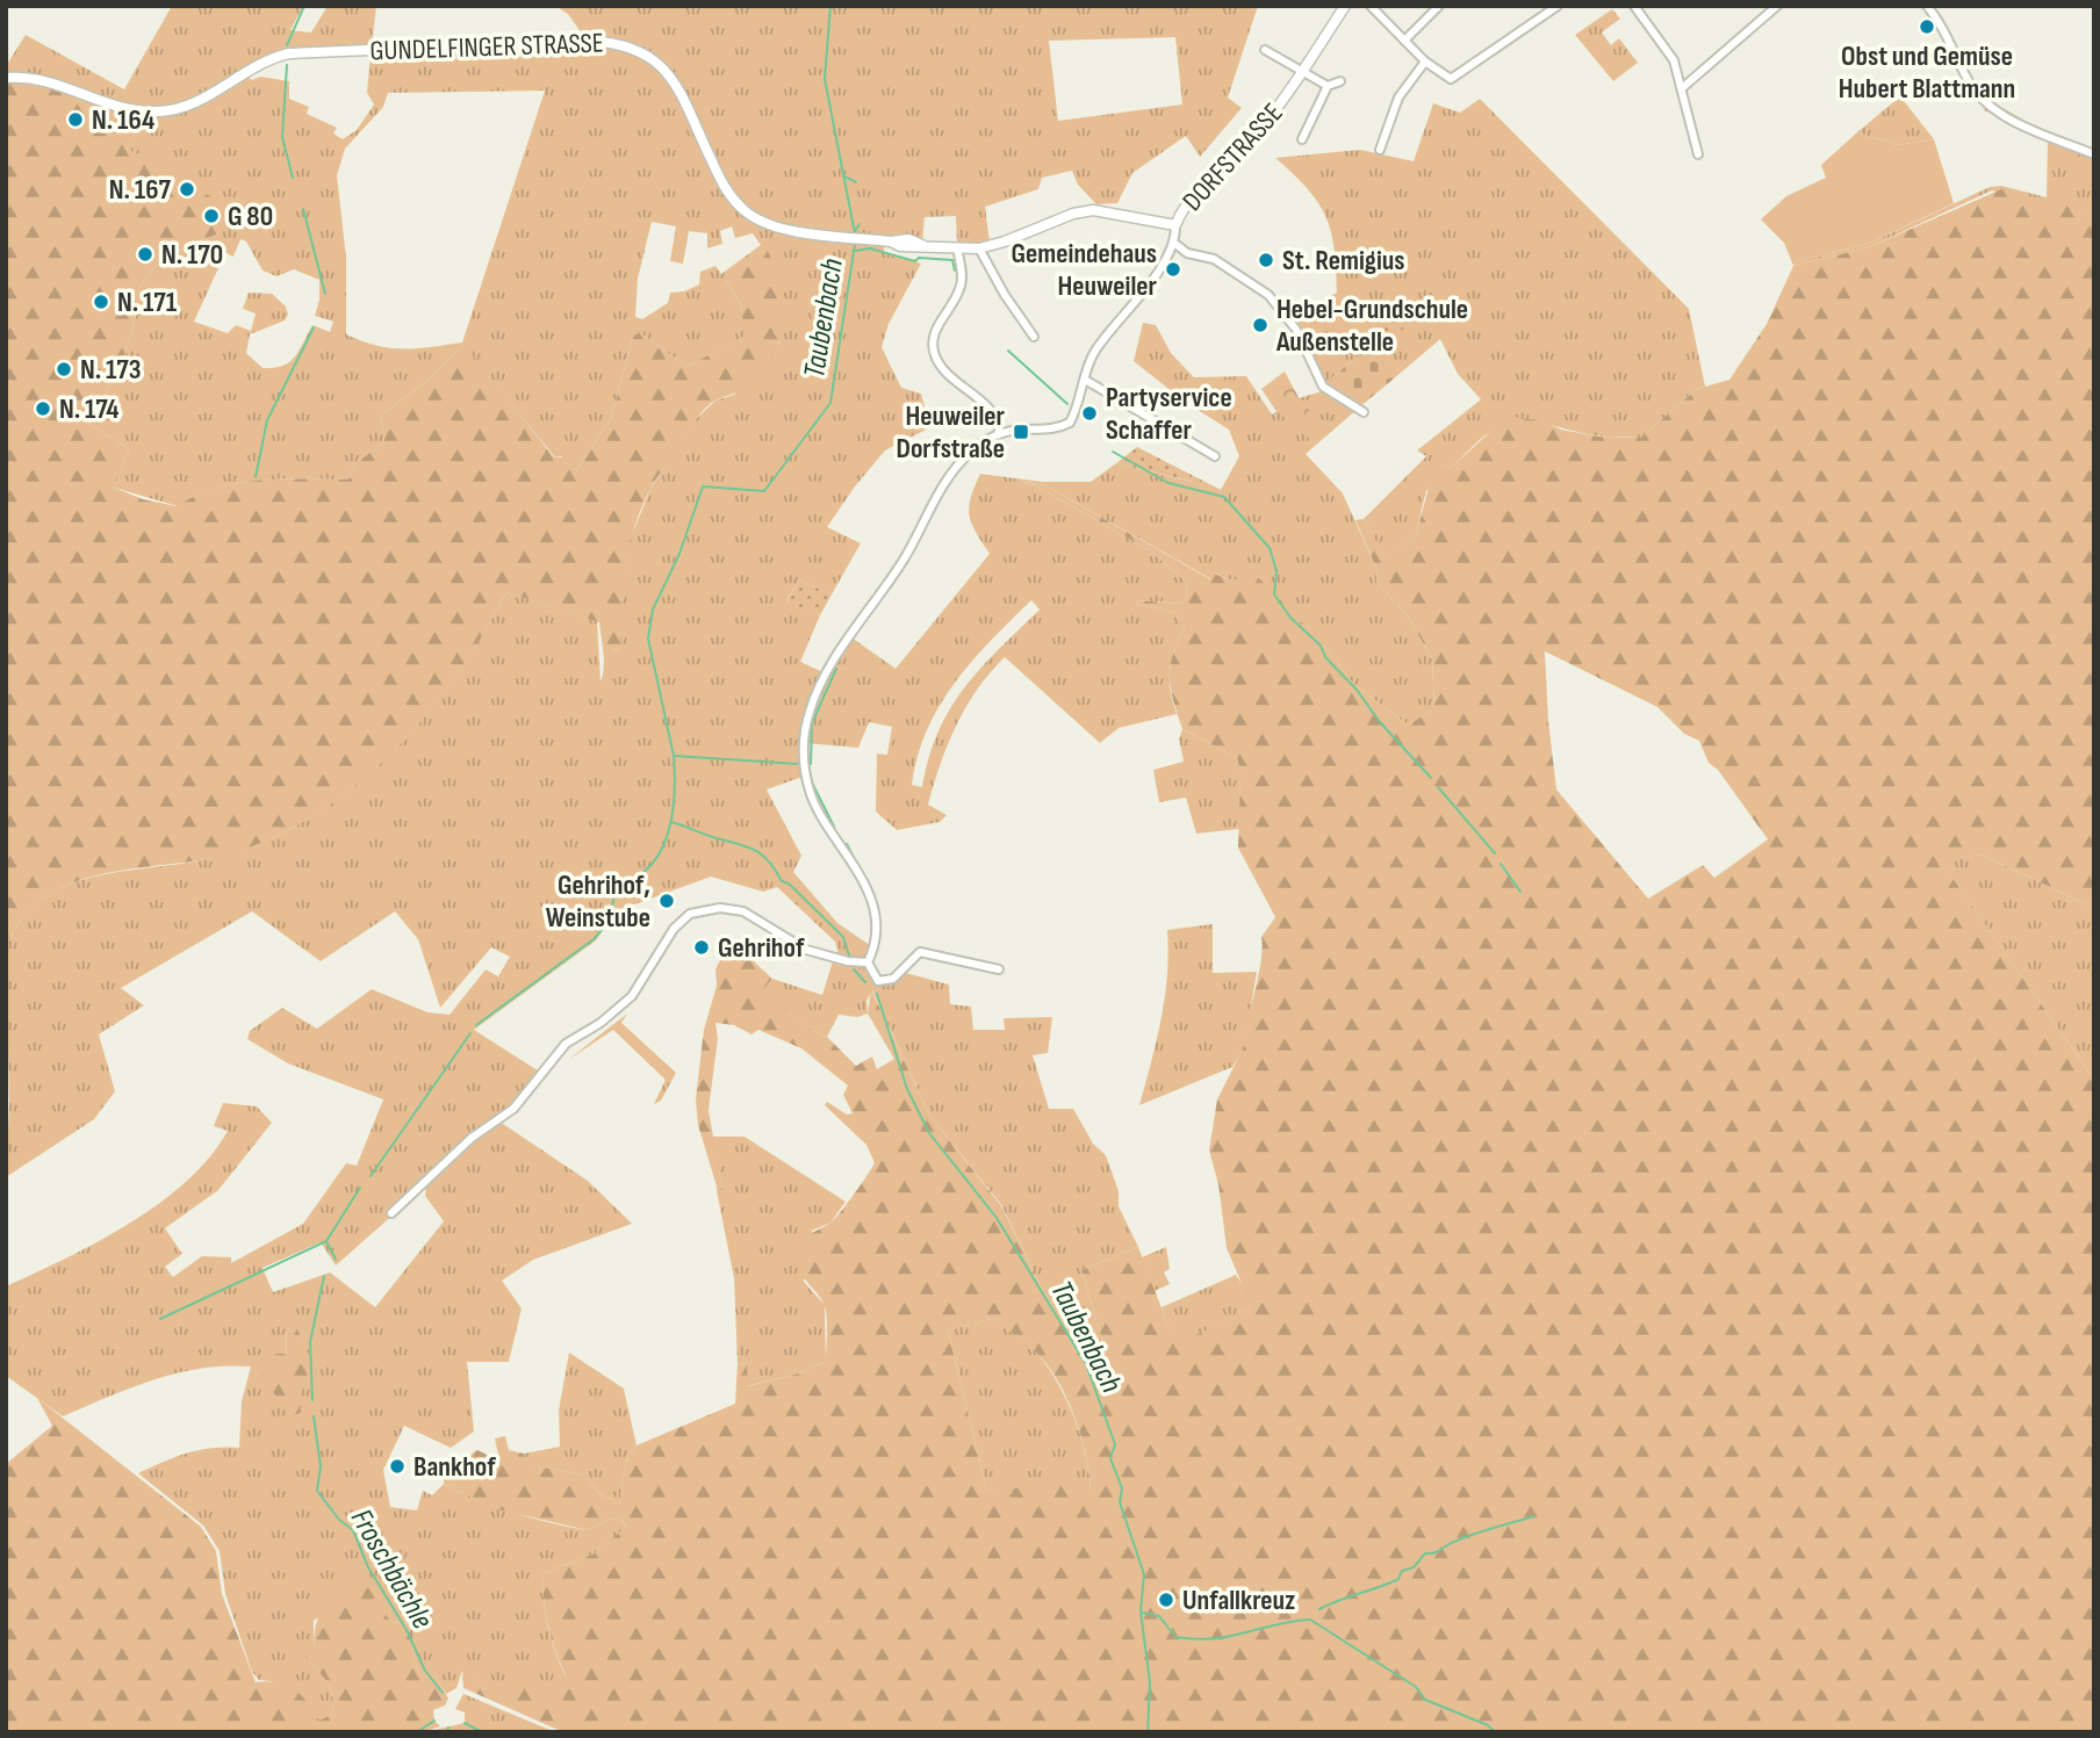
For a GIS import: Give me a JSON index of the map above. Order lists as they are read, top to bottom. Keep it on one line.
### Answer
{"streets":{"street":["GUNDELFINGER STRASSE","DORFSTRASSE"]},"crossings":[["GUNDELFINGER STRASSE","DORFSTRASSE"]],"water":["Taubenbach","Froschbächle"],"places":{"other":["Obst und Gemüse Hubert Blattmann","N. 164","N. 167","G 80","N. 170","St. Remigius","Gemeindehaus Heuweiler","N. 171","Hebel-Grundschule Außenstelle","N. 173","N. 174","Partyservice Schaffer","Gehrihof, Weinstube","Gehrihof","Bankhof","Unfallkreuz"],"transit":["Heuweiler Dorfstraße"]}}
